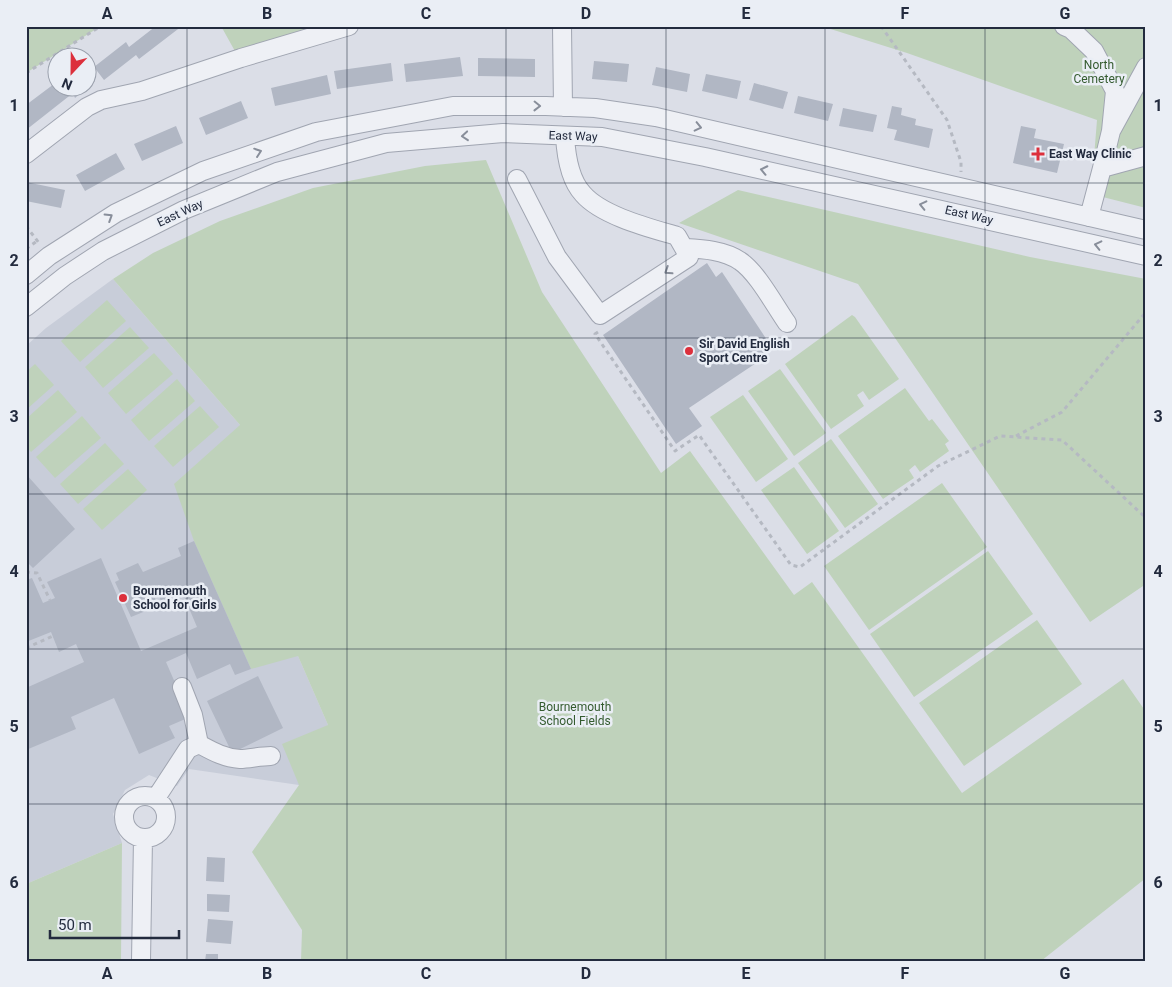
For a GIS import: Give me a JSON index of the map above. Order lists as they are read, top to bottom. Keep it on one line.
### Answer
{"streets":{"street":["East Way"]},"parks":["North Cemetery","Bournemouth School Fields"],"places":{"health":["East Way Clinic"],"other":["Sir David English Sport Centre","Bournemouth School for Girls"]},"scale_bar":"50 m","north":"bottom","grid":{"columns":["A","B","C","D","E","F","G"],"rows":["1","2","3","4","5","6"]}}
